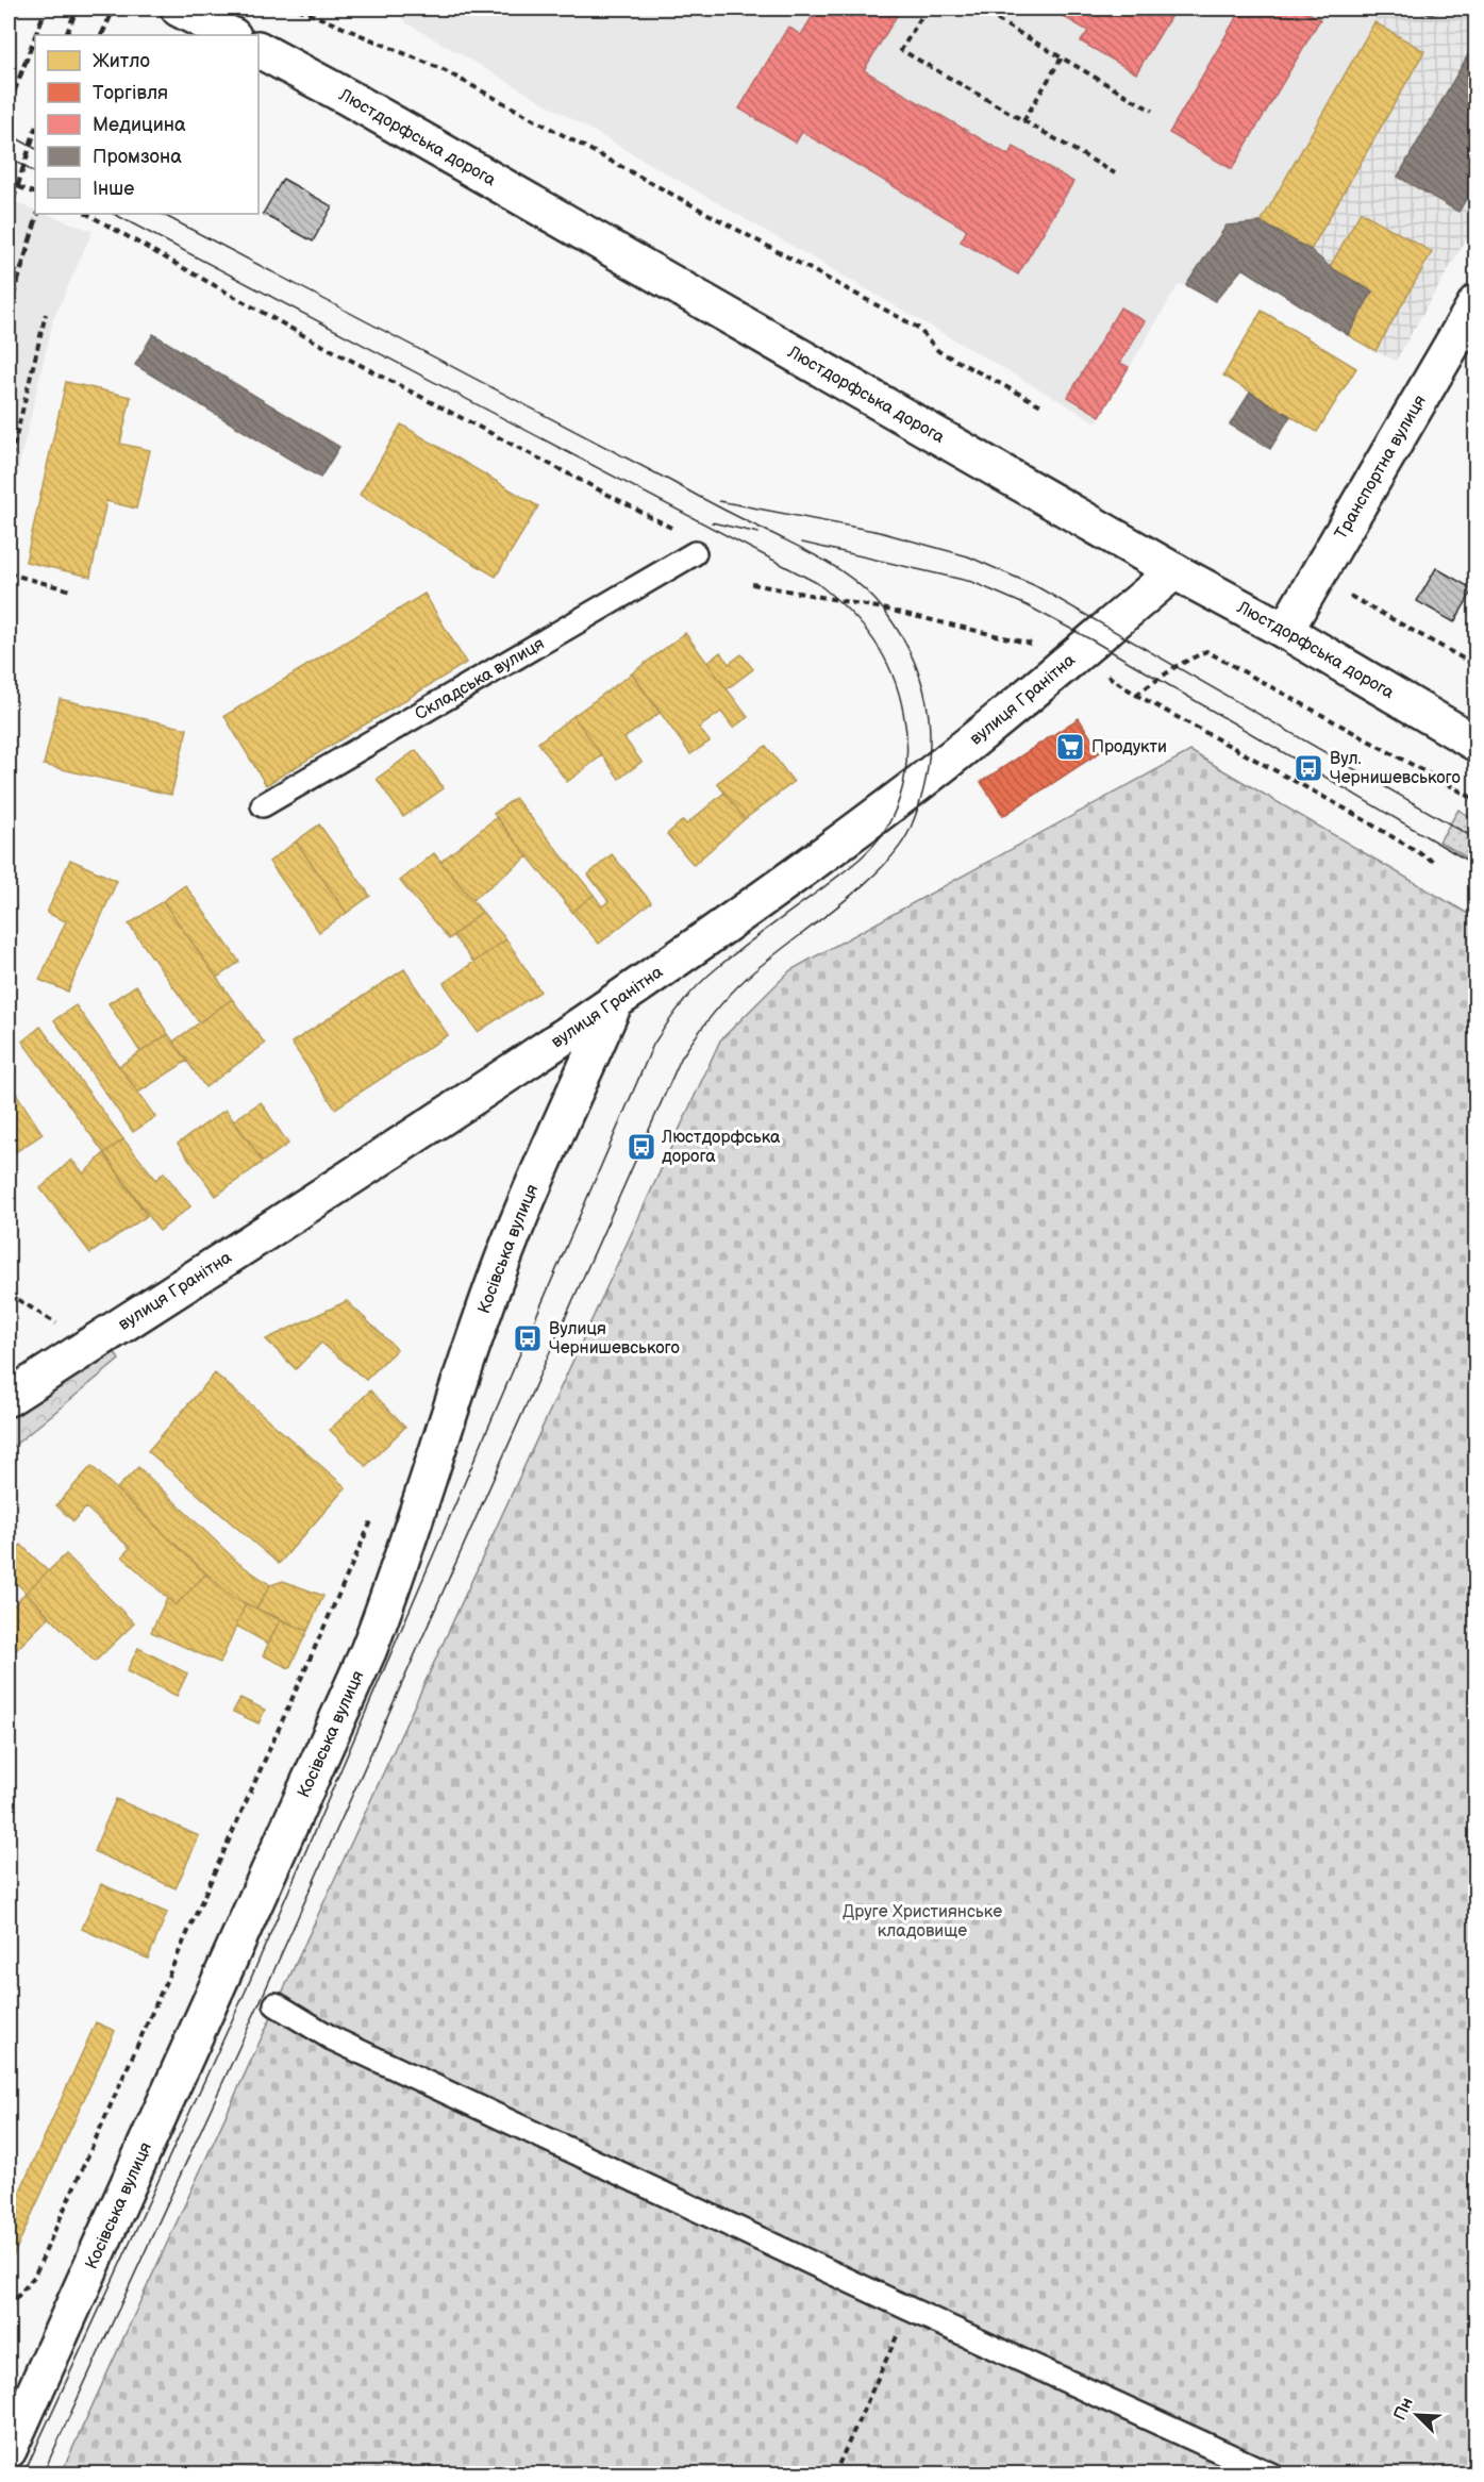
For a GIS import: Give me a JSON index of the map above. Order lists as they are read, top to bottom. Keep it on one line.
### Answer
{"streets":{"street":["Люстдорфська дорога","Транспортна вулиця","вулиця Гранітна","Косівська вулиця"],"lane":["Складська вулиця"]},"crossings":[["Люстдорфська дорога","Транспортна вулиця"],["Люстдорфська дорога","вулиця Гранітна"],["вулиця Гранітна","Косівська вулиця"]],"parks":["Друге Християнське кладовище"],"places":{"supermarket":["Продукти"],"bus stop":["Вул. Чернишевського","Люстдорфська дорога","Вулиця Чернишевського"]},"legend":["Житло","Торгівля","Медицина","Промзона","Інше"],"north":"top left"}
